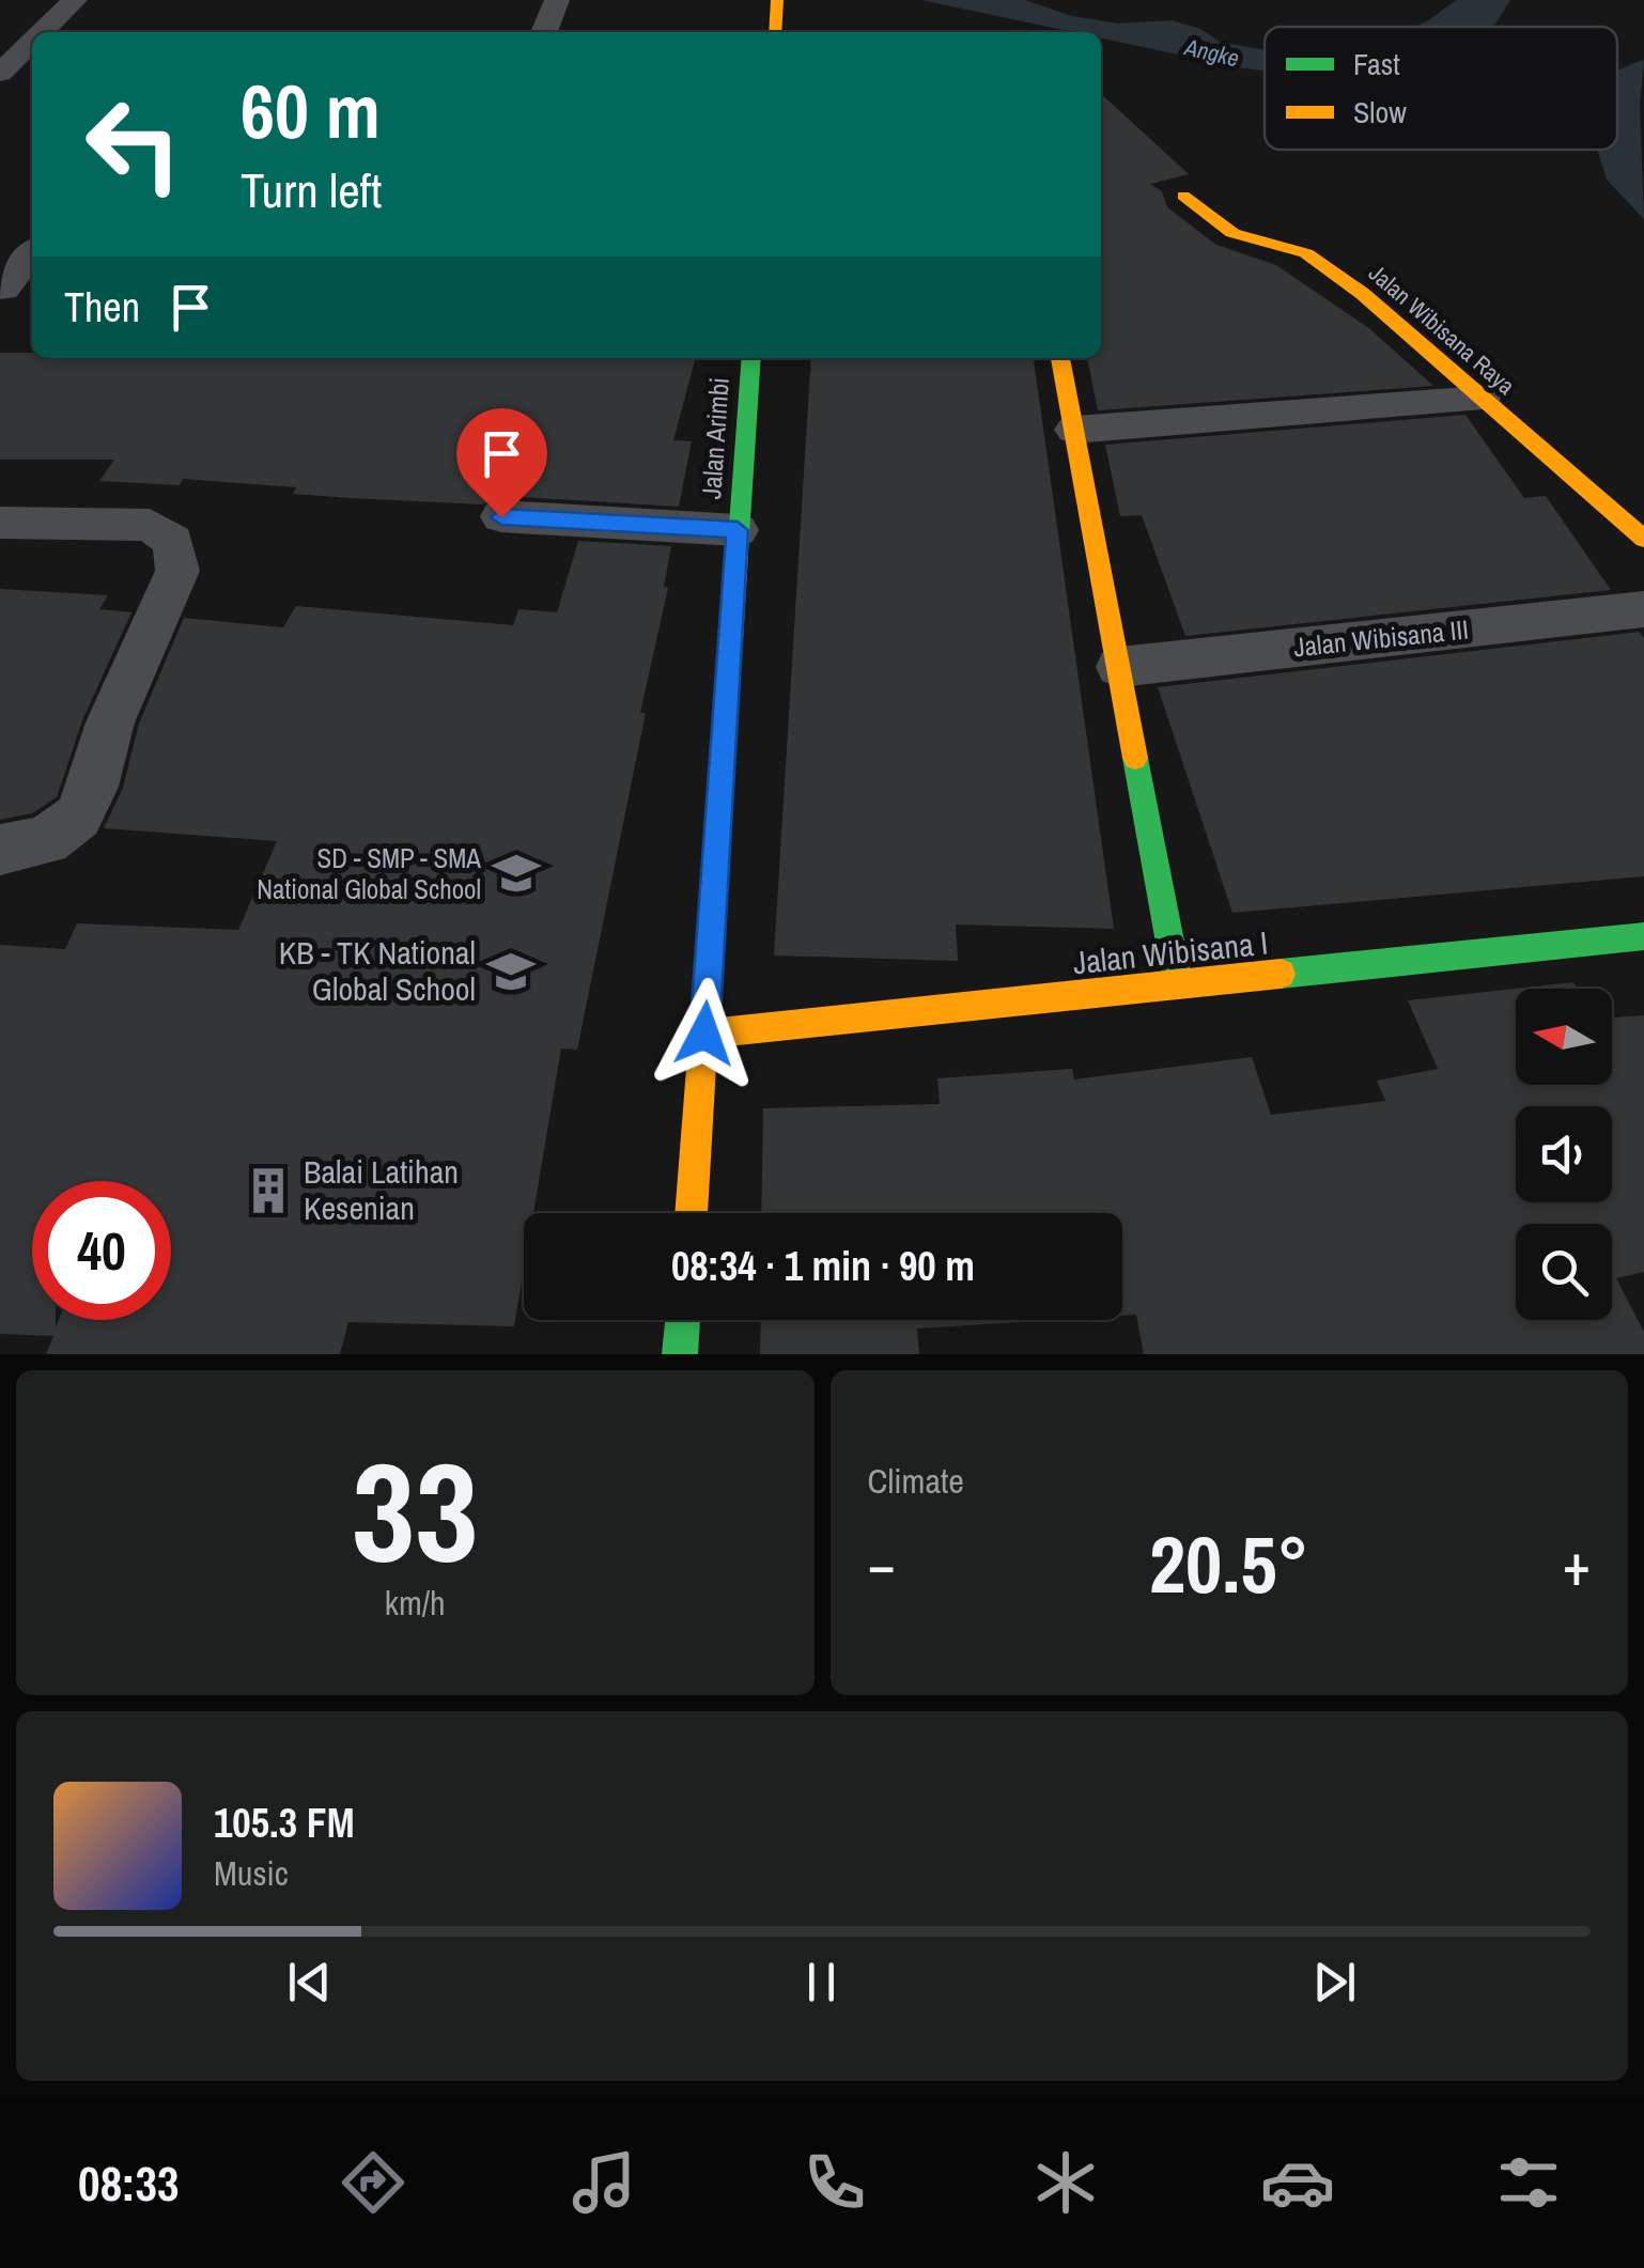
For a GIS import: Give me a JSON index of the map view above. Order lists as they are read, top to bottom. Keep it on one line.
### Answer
{"streets":{"street":["Jalan Wibisana Raya","Jalan Arimbi","Jalan Wibisana III","Jalan Wibisana I"]},"crossings":[["Jalan Arimbi","Jalan Wibisana I"]],"water":["Angke"],"places":{"school or university":["SD - SMP - SMA National Global School","KB - TK National Global School"],"building":["Balai Latihan Kesenian"]},"legend":["Fast","Slow"],"north":"left","page":{"turn":["60 m","Turn left"],"then":"Then","limit":"40","trip":"08:34 · 1 min · 90 m","tile":[["33","km/h"],"Climate"],"heat":["−","20.5°","+"],"song":["105.3 FM","Music"],"tabs":"08:33"}}
